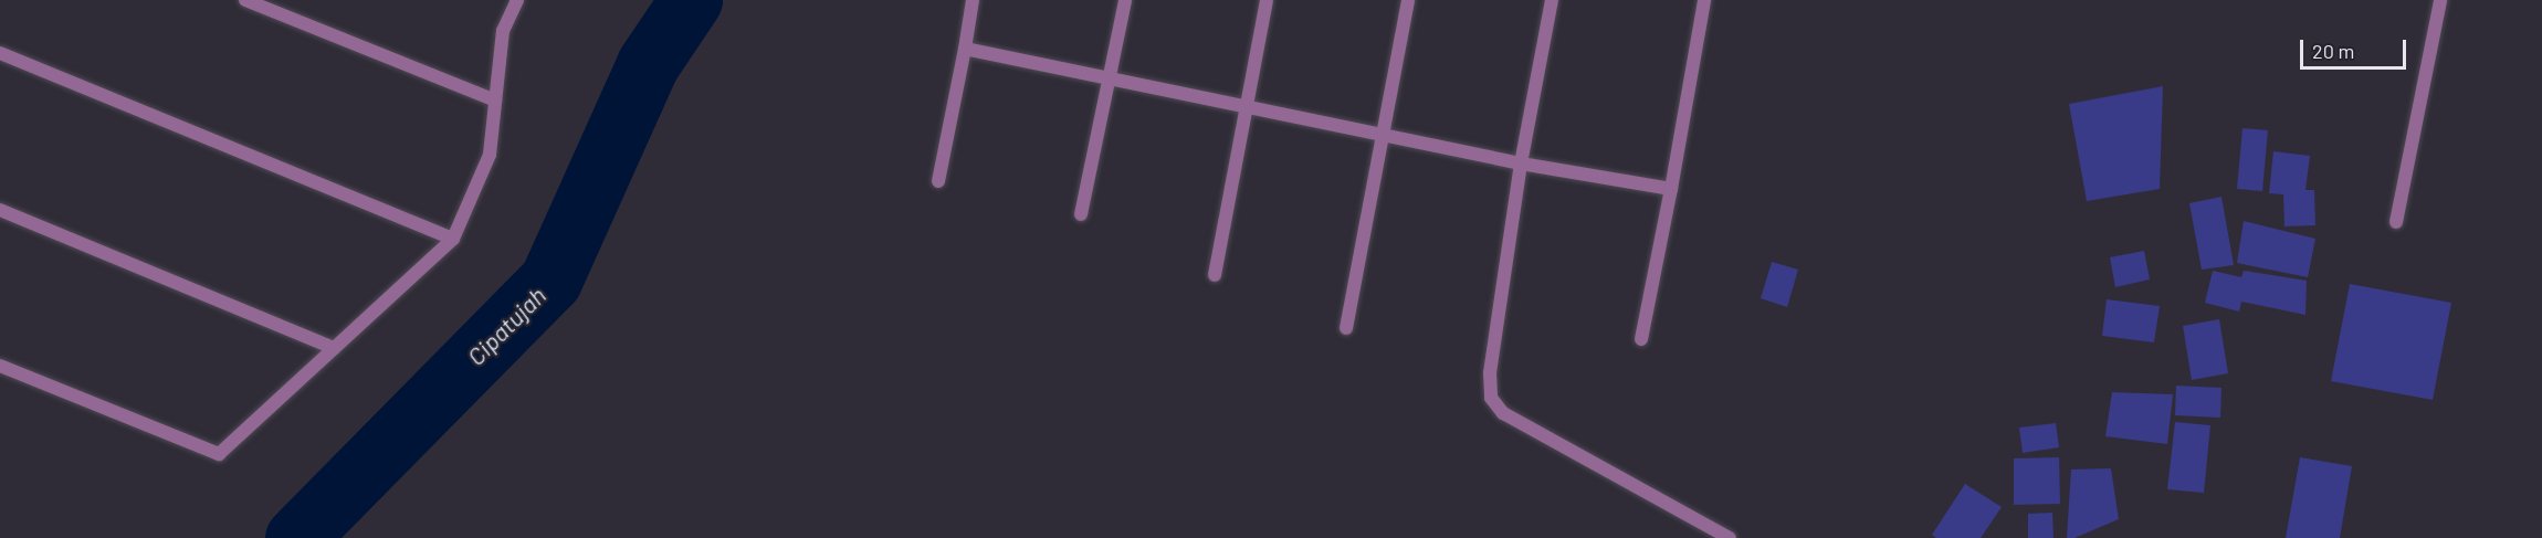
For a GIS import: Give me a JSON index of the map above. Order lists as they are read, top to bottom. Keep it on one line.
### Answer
{"water":["Cipatujah"],"scale_bar":"20 m"}
